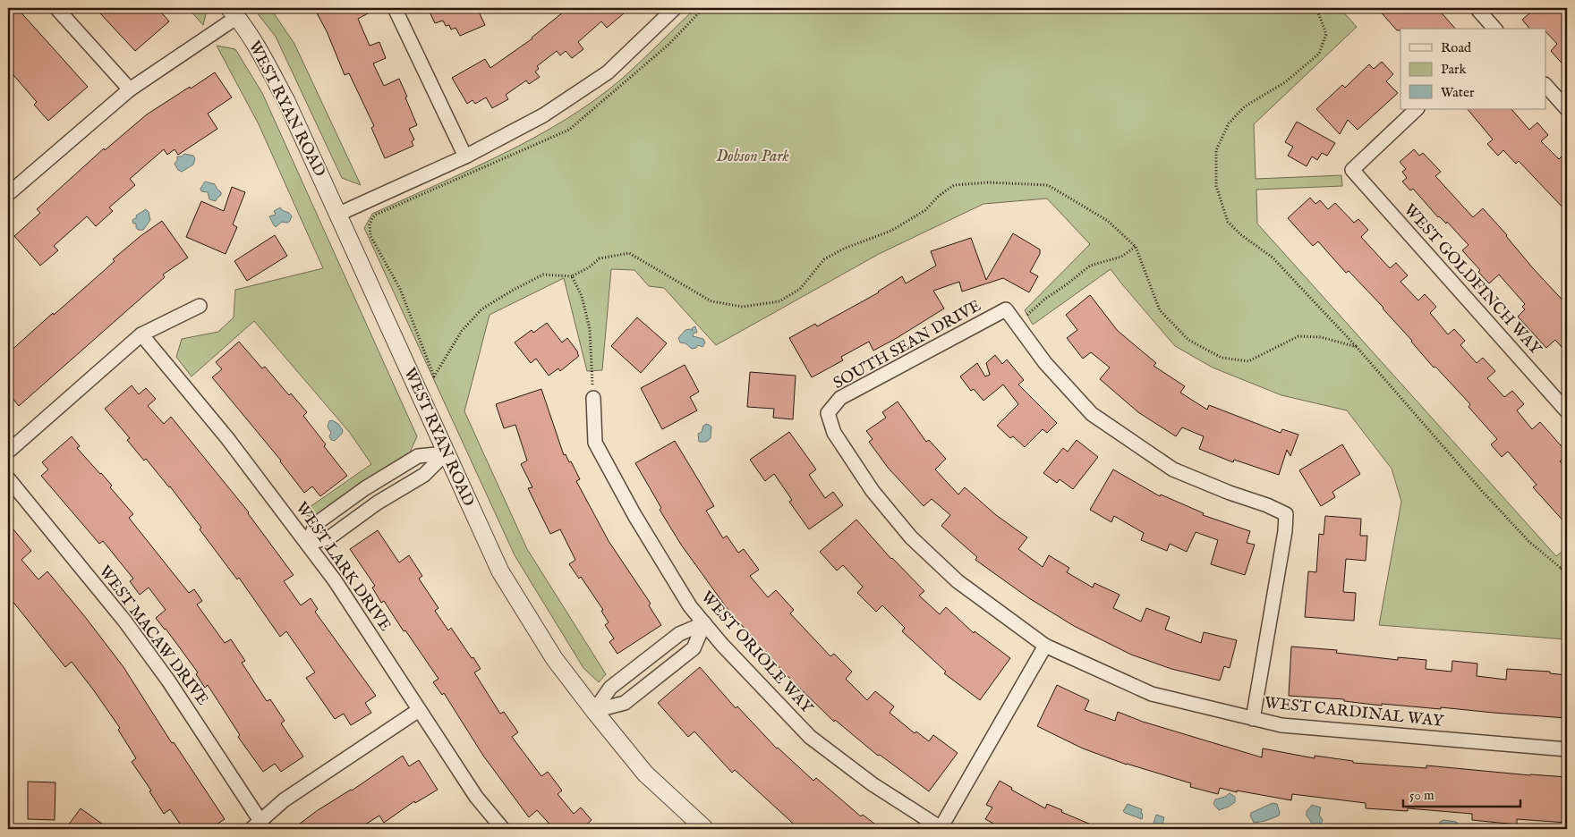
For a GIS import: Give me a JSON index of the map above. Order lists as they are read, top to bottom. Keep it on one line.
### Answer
{"streets":{"street":["WEST RYAN ROAD","WEST GOLDFINCH WAY","SOUTH SEAN DRIVE","WEST LARK DRIVE","WEST MACAW DRIVE","WEST ORIOLE WAY","WEST CARDINAL WAY"]},"crossings":[["SOUTH SEAN DRIVE","WEST CARDINAL WAY"]],"parks":["Dobson Park"],"legend":["Road","Park","Water"],"scale_bar":"50 m"}
